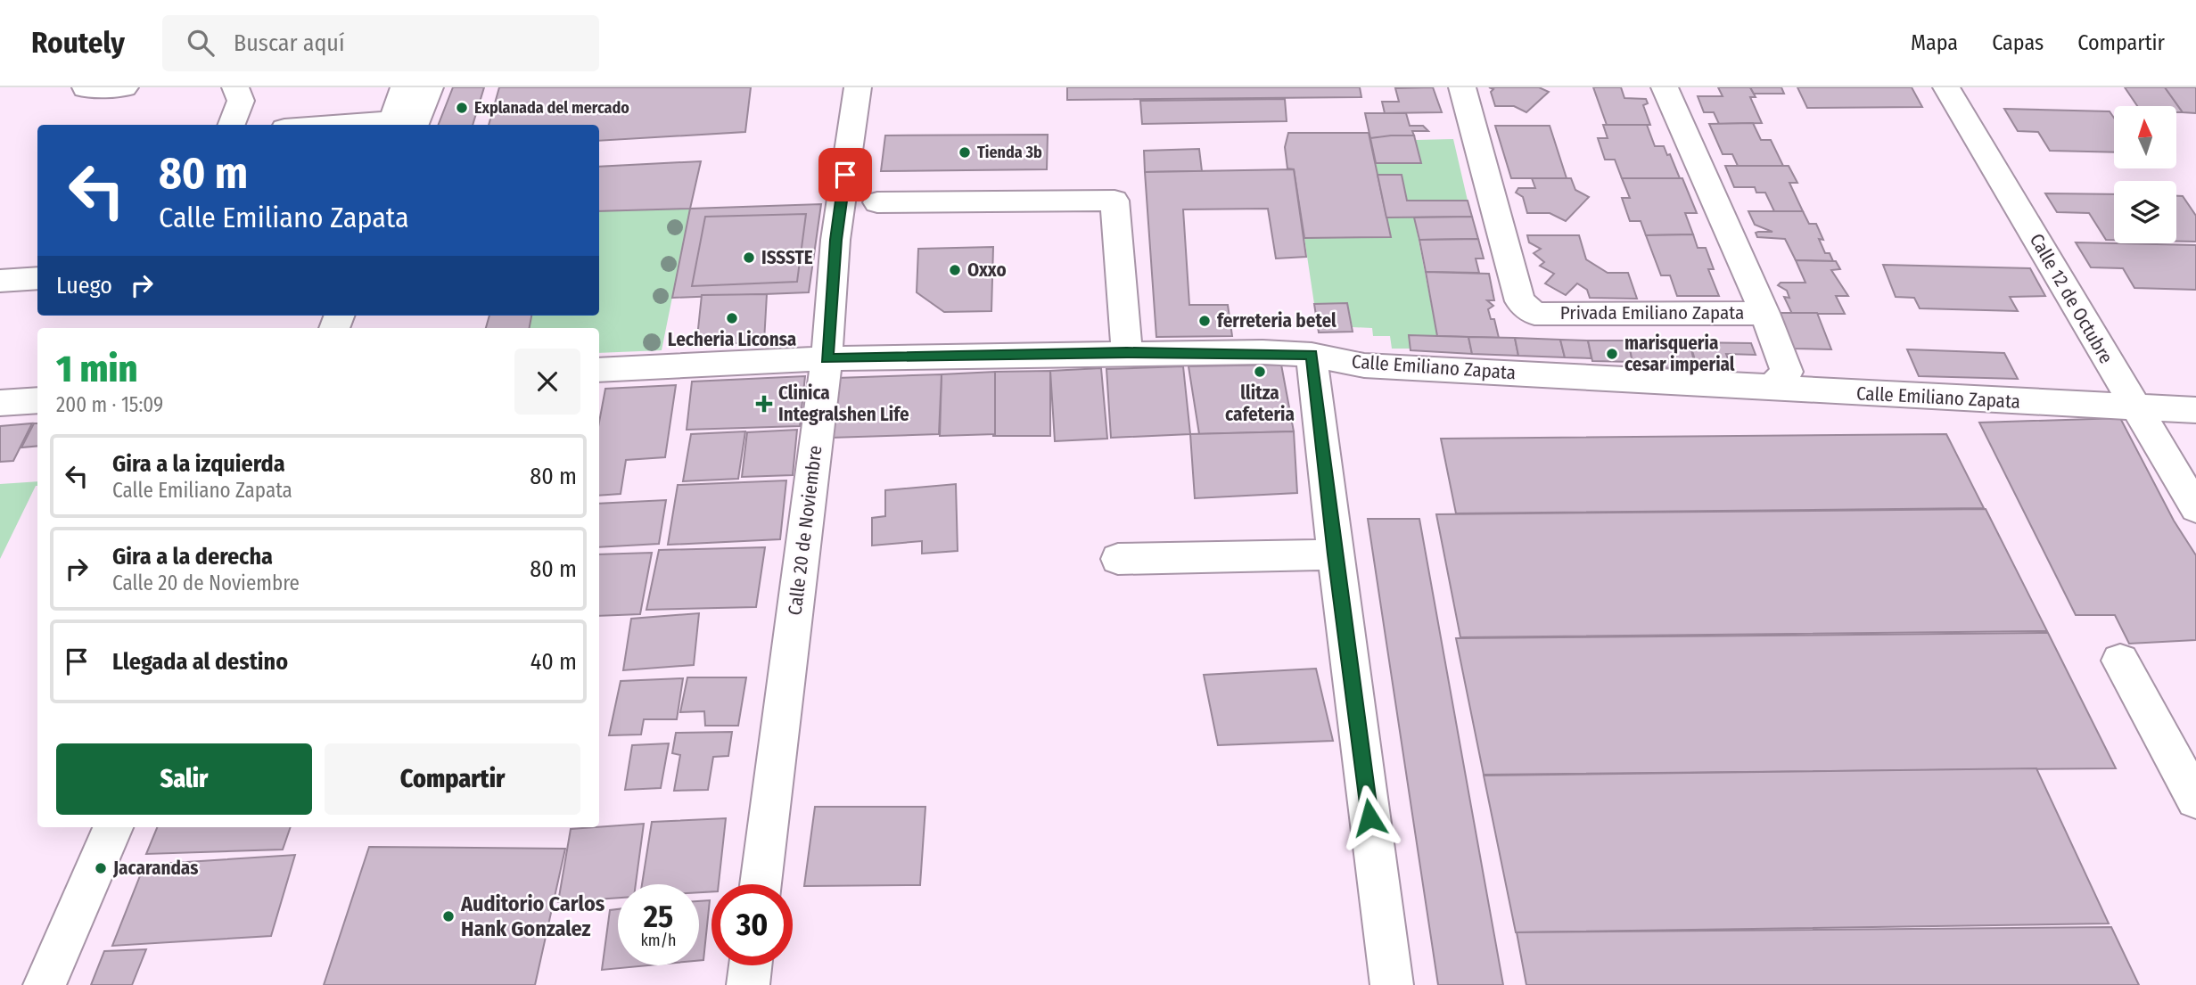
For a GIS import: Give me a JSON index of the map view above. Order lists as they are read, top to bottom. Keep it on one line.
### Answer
{"streets":{"street":["Calle 12 de Octubre","Privada Emiliano Zapata","Calle Emiliano Zapata","Calle 20 de Noviembre"]},"crossings":[["Calle 12 de Octubre","Calle Emiliano Zapata"],["Calle Emiliano Zapata","Calle 20 de Noviembre"]],"places":{"other":["Explanada del mercado","Tienda 3b","ISSSTE","Oxxo","Lecheria Liconsa","ferreteria betel","marisqueria cesar imperial","llitza cafeteria","Jacarandas","Auditorio Carlos Hank Gonzalez"],"health":["Clinica Integralshen Life"]},"north":"top","page":{"header":"Routely","search":"Buscar aquí","nav":["Mapa","Capas","Compartir"],"turn":["80 m","Calle Emiliano Zapata"],"then":"Luego","heading":["1 min","200 m · 15:09"],"list":[{"name":"Gira a la izquierda","note":"Calle Emiliano Zapata","value":"80 m"},{"name":"Gira a la derecha","note":"Calle 20 de Noviembre","value":"80 m"},{"name":"Llegada al destino","value":"40 m"}],"buttons":["Salir","Compartir"],"speed":"25 km/h","limit":"30"}}
